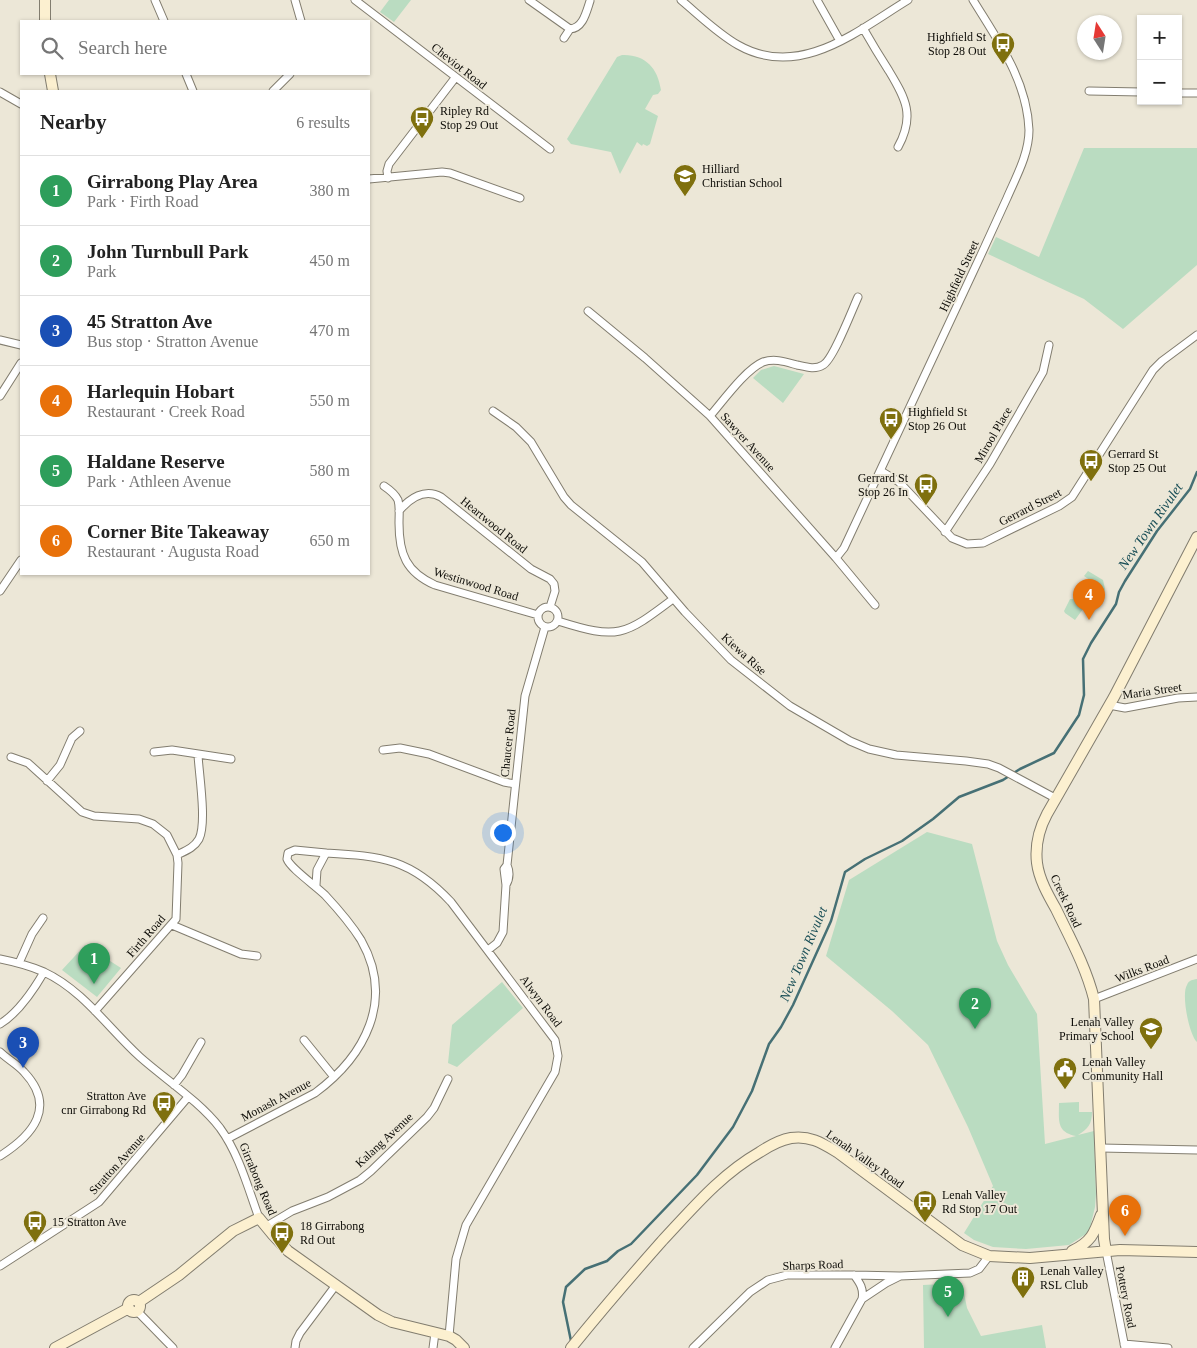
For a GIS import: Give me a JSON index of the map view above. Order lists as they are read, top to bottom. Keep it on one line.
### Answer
{"streets":{"street":["Cheviot Road","Highfield Street","Mirool Place","Sawyer Avenue","Gerrard Street","Heartwood Road","Westinwood Road","Kiewa Rise","Maria Street","Chaucer Road","Creek Road","Firth Road","Wilks Road","Alwyn Road","Monash Avenue","Kalang Avenue","Lenah Valley Road","Stratton Avenue","Girrabong Road","Sharps Road","Pottery Road"]},"crossings":[["Highfield Street","Sawyer Avenue"],["Highfield Street","Gerrard Street"],["Mirool Place","Gerrard Street"],["Heartwood Road","Westinwood Road"],["Heartwood Road","Chaucer Road"],["Westinwood Road","Chaucer Road"],["Kiewa Rise","Creek Road"],["Maria Street","Creek Road"],["Chaucer Road","Alwyn Road"],["Creek Road","Wilks Road"],["Creek Road","Lenah Valley Road"],["Creek Road","Pottery Road"],["Firth Road","Girrabong Road"],["Alwyn Road","Monash Avenue"],["Alwyn Road","Girrabong Road"],["Monash Avenue","Girrabong Road"],["Kalang Avenue","Girrabong Road"],["Lenah Valley Road","Sharps Road"],["Lenah Valley Road","Pottery Road"],["Stratton Avenue","Girrabong Road"]],"water":["New Town Rivulet"],"places":{"bus stop":["Highfield St Stop 28 Out","Ripley Rd Stop 29 Out","Highfield St Stop 26 Out","Gerrard St Stop 25 Out","Gerrard St Stop 26 In","Stratton Ave cnr Girrabong Rd","Lenah Valley Rd Stop 17 Out","15 Stratton Ave","18 Girrabong Rd Out"],"school or university":["Hilliard Christian School","Lenah Valley Primary School"],"public building":["Lenah Valley Community Hall"],"building":["Lenah Valley RSL Club"]},"north":"top","page":{"map_buttons":["+","−"],"search":"Search here","heading":["Nearby","6 results"],"list":[{"mark":"1","name":"Girrabong Play Area","note":"Park · Firth Road","value":"380 m"},{"mark":"2","name":"John Turnbull Park","note":"Park","value":"450 m"},{"mark":"3","name":"45 Stratton Ave","note":"Bus stop · Stratton Avenue","value":"470 m"},{"mark":"4","name":"Harlequin Hobart","note":"Restaurant · Creek Road","value":"550 m"},{"mark":"5","name":"Haldane Reserve","note":"Park · Athleen Avenue","value":"580 m"},{"mark":"6","name":"Corner Bite Takeaway","note":"Restaurant · Augusta Road","value":"650 m"}],"pins":["4","1","2","3","6","5"]}}
